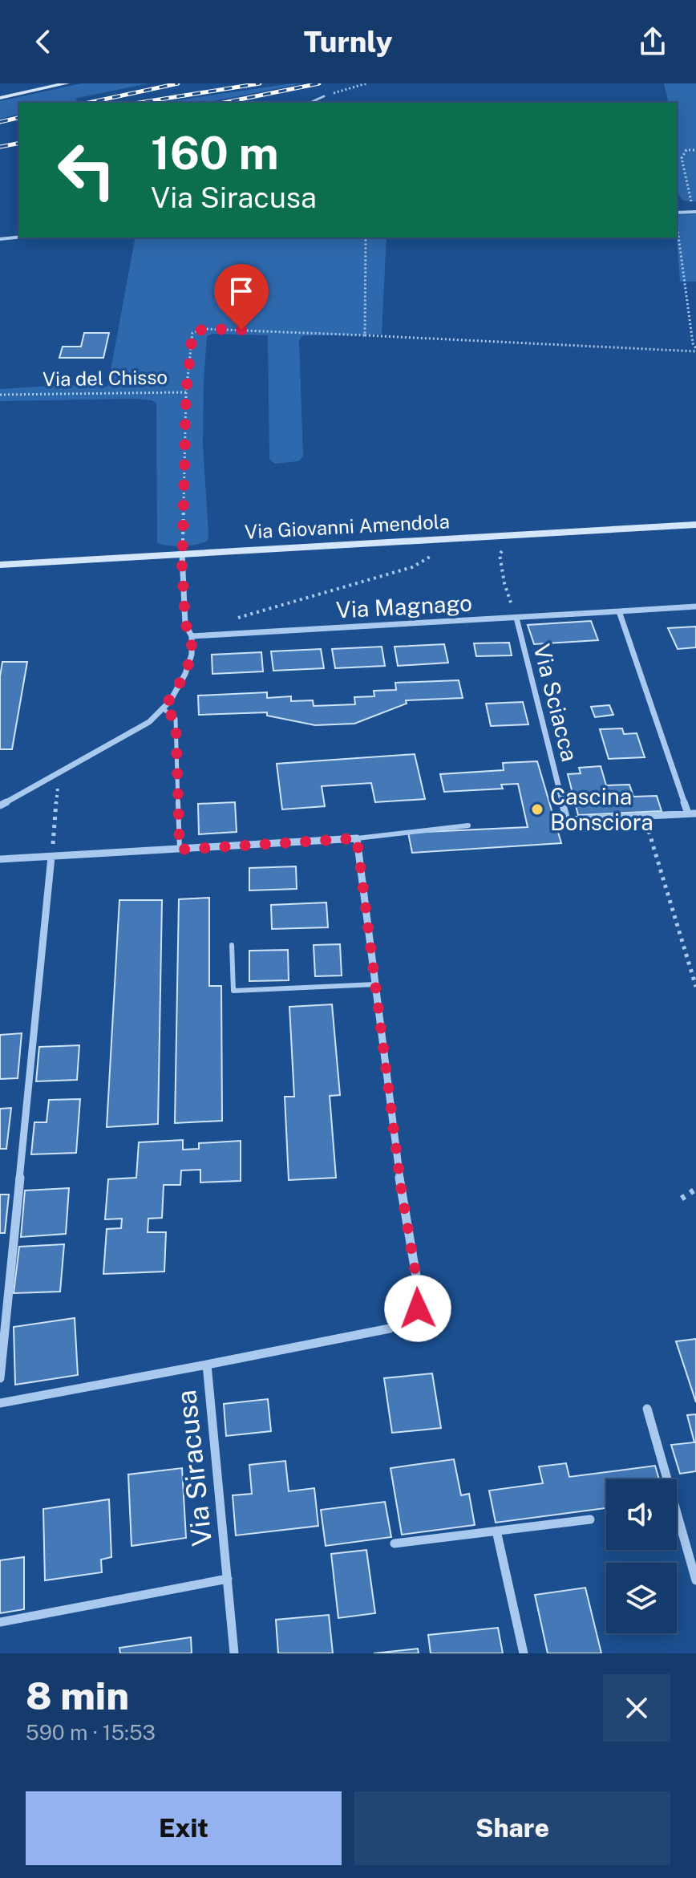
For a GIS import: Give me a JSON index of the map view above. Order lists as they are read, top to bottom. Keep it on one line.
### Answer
{"streets":{"main road":["Via Giovanni Amendola"],"street":["Via Magnago","Via Sciacca","Via Siracusa"],"path":["Via del Chisso"]},"crossings":[["Via Magnago","Via Sciacca"]],"places":["Cascina Bonsciora"],"page":{"header":"Turnly","turn":["160 m","Via Siracusa"],"heading":["8 min","590 m · 15:53"],"buttons":["Exit","Share"]}}
